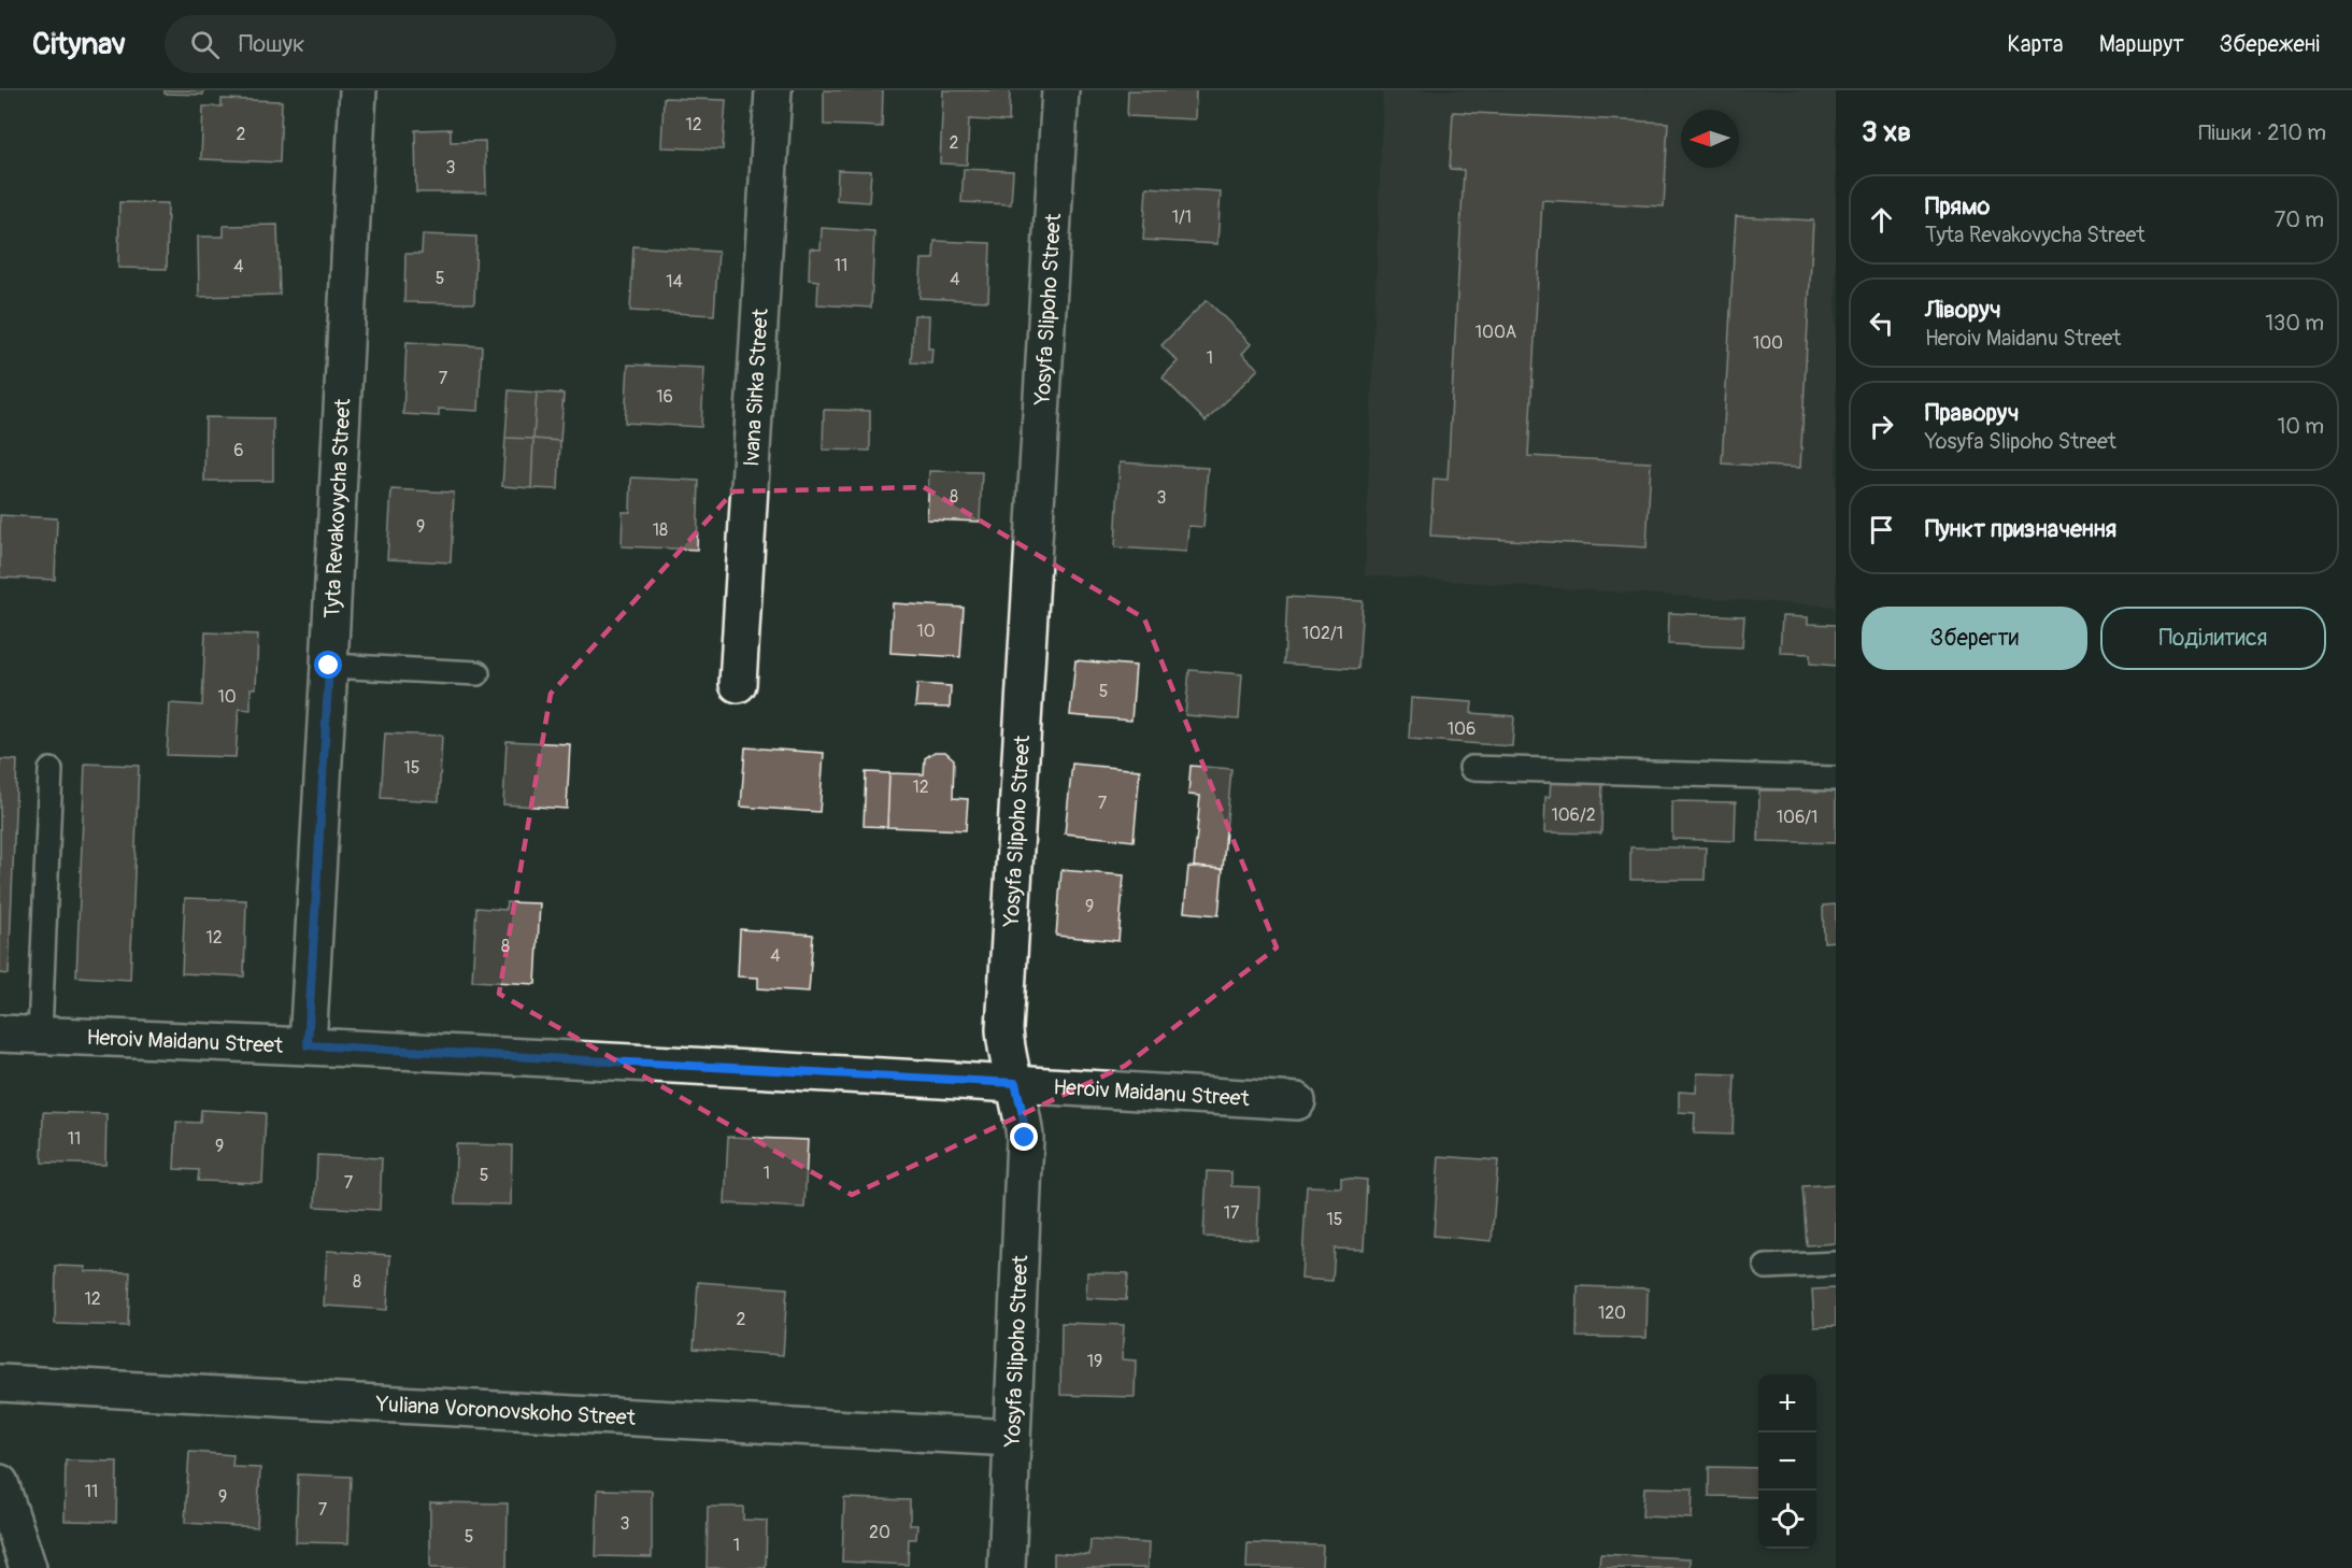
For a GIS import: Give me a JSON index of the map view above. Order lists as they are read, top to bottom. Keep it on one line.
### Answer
{"streets":{"street":["Yosyfa Slipoho Street","Ivana Sirka Street","Tyta Revakovycha Street","Heroiv Maidanu Street","Yuliana Voronovskoho Street"]},"crossings":[["Yosyfa Slipoho Street","Heroiv Maidanu Street"],["Yosyfa Slipoho Street","Yuliana Voronovskoho Street"],["Tyta Revakovycha Street","Heroiv Maidanu Street"]],"house_numbers":["12","2","2","3","1/1","11","4","5","4","14","100А","100","1","7","16","6","8","3","9","18","10","102/1","5","10","106","15","12","7","106/2","106/1","9","12","8","4","11","9","1","5","7","17","15","8","12","120","2","19","11","9","7","3","20","5","1"],"north":"left","page":{"header":"Citynav","search":"Пошук","nav":["Карта","Маршрут","Збережені"],"heading":["3 хв","Пішки · 210 m"],"list":[["Прямо","Tyta Revakovycha Street","70 m"],["Ліворуч","Heroiv Maidanu Street","130 m"],["Праворуч","Yosyfa Slipoho Street","10 m"],"Пункт призначення"],"buttons":["Зберегти","Поділитися"],"map_buttons":["+","−"]}}
